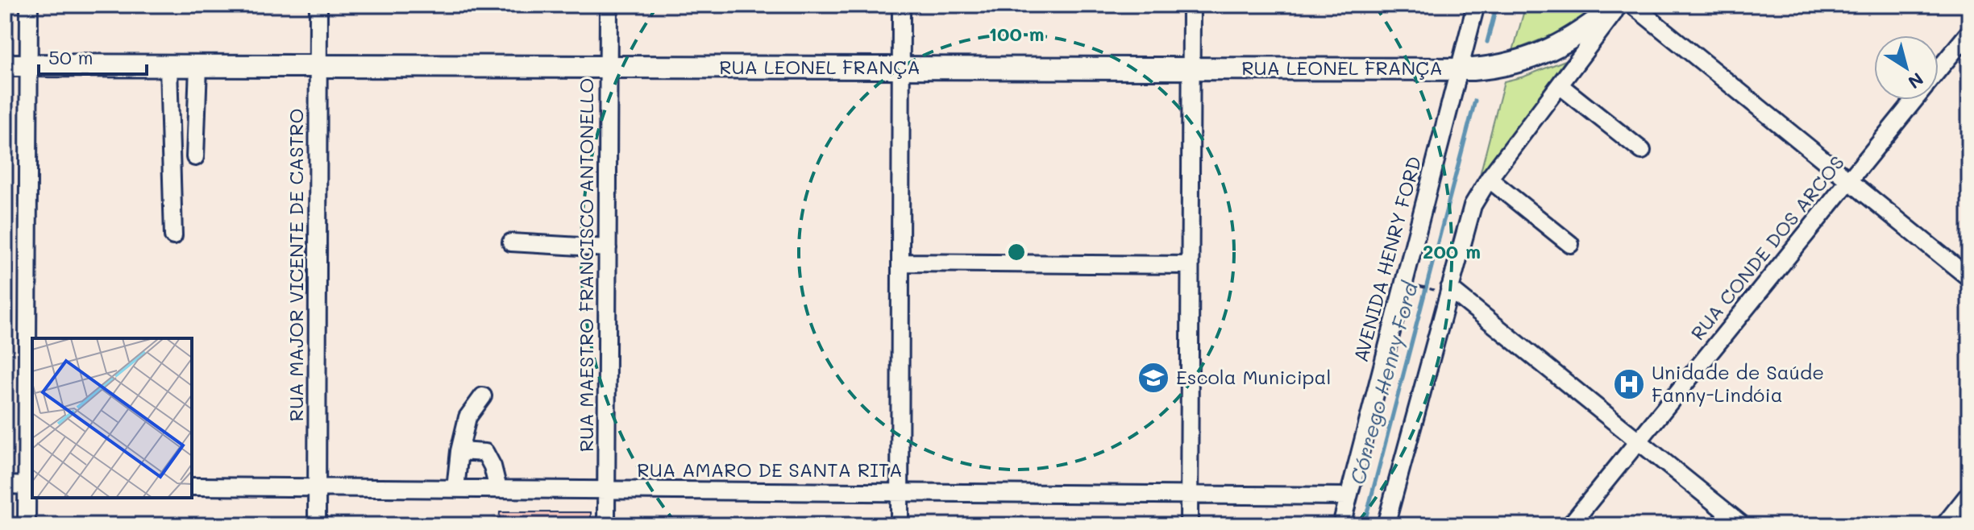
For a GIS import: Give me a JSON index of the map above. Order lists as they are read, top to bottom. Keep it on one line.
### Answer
{"streets":{"main road":["RUA LEONEL FRANÇA"],"street":["RUA CONDE DOS ARCOS","AVENIDA HENRY FORD","RUA MAJOR VICENTE DE CASTRO","RUA MAESTRO FRANCISCO ANTONELLO","RUA AMARO DE SANTA RITA"]},"crossings":[["RUA LEONEL FRANÇA","AVENIDA HENRY FORD"],["RUA LEONEL FRANÇA","RUA MAJOR VICENTE DE CASTRO"],["RUA LEONEL FRANÇA","RUA MAESTRO FRANCISCO ANTONELLO"],["AVENIDA HENRY FORD","RUA AMARO DE SANTA RITA"],["RUA MAJOR VICENTE DE CASTRO","RUA AMARO DE SANTA RITA"],["RUA MAESTRO FRANCISCO ANTONELLO","RUA AMARO DE SANTA RITA"]],"water":["Córrego Henry Ford"],"places":{"school or university":["Escola Municipal"],"hospital":["Unidade de Saúde Fanny-Lindóia"]},"scale_bar":"50 m","north":"bottom right","rings":["100 m","200 m"]}
